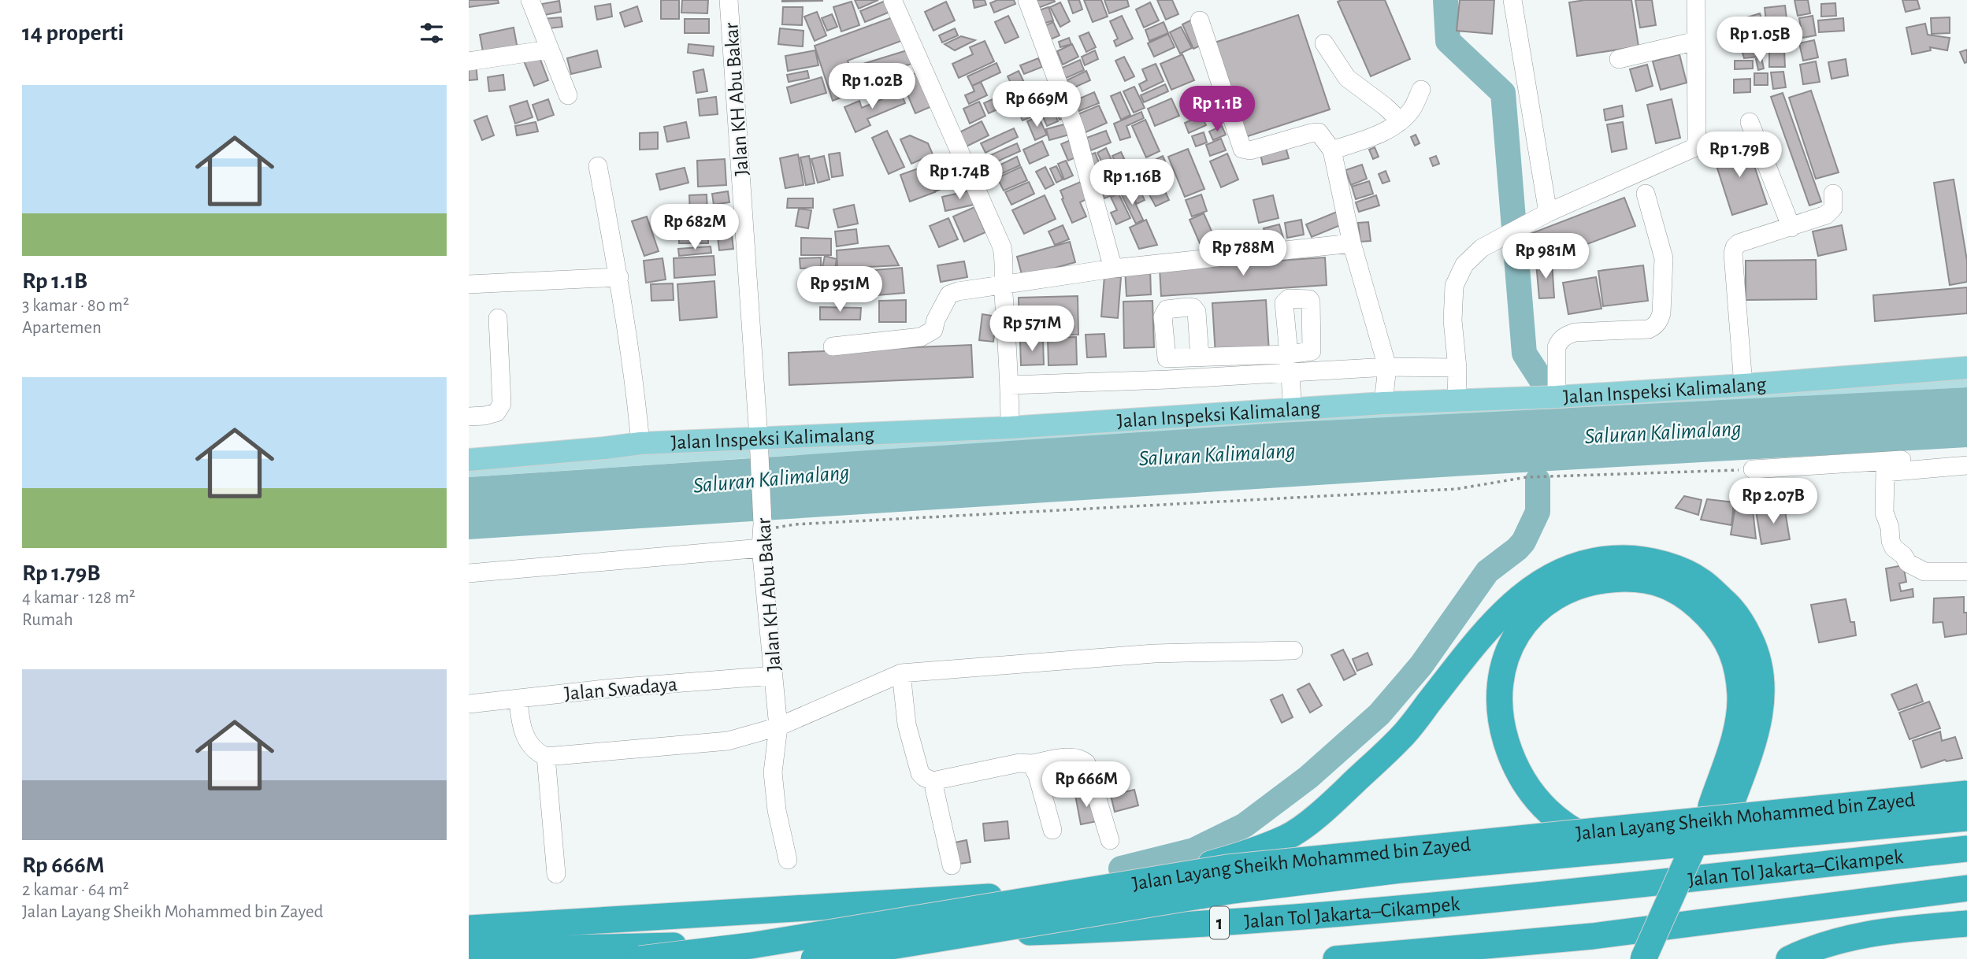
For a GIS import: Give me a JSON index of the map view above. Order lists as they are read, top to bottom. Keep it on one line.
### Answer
{"streets":{"highway":["Jalan Layang Sheikh Mohammed bin Zayed","Jalan Tol Jakarta–Cikampek","1"],"main road":["Jalan Inspeksi Kalimalang"],"street":["Jalan KH Abu Bakar","Jalan Swadaya"]},"crossings":[["Jalan KH Abu Bakar","Jalan Inspeksi Kalimalang"],["Jalan KH Abu Bakar","Jalan Swadaya"]],"water":["Saluran Kalimalang"],"page":{"heading":"14 properti","price":["Rp 1.05B","Rp 1.02B","Rp 669M","Rp 1.1B","Rp 1.79B","Rp 1.74B","Rp 1.16B","Rp 682M","Rp 788M","Rp 981M","Rp 951M","Rp 571M","Rp 2.07B","Rp 666M"],"list":[{"name":"Rp 1.1B","note":"3 kamar · 80 m² · Apartemen"},{"name":"Rp 1.79B","note":"4 kamar · 128 m² · Rumah"},{"name":"Rp 666M","note":"2 kamar · 64 m² · Jalan Layang Sheikh Mohammed bin Zayed"}]}}
